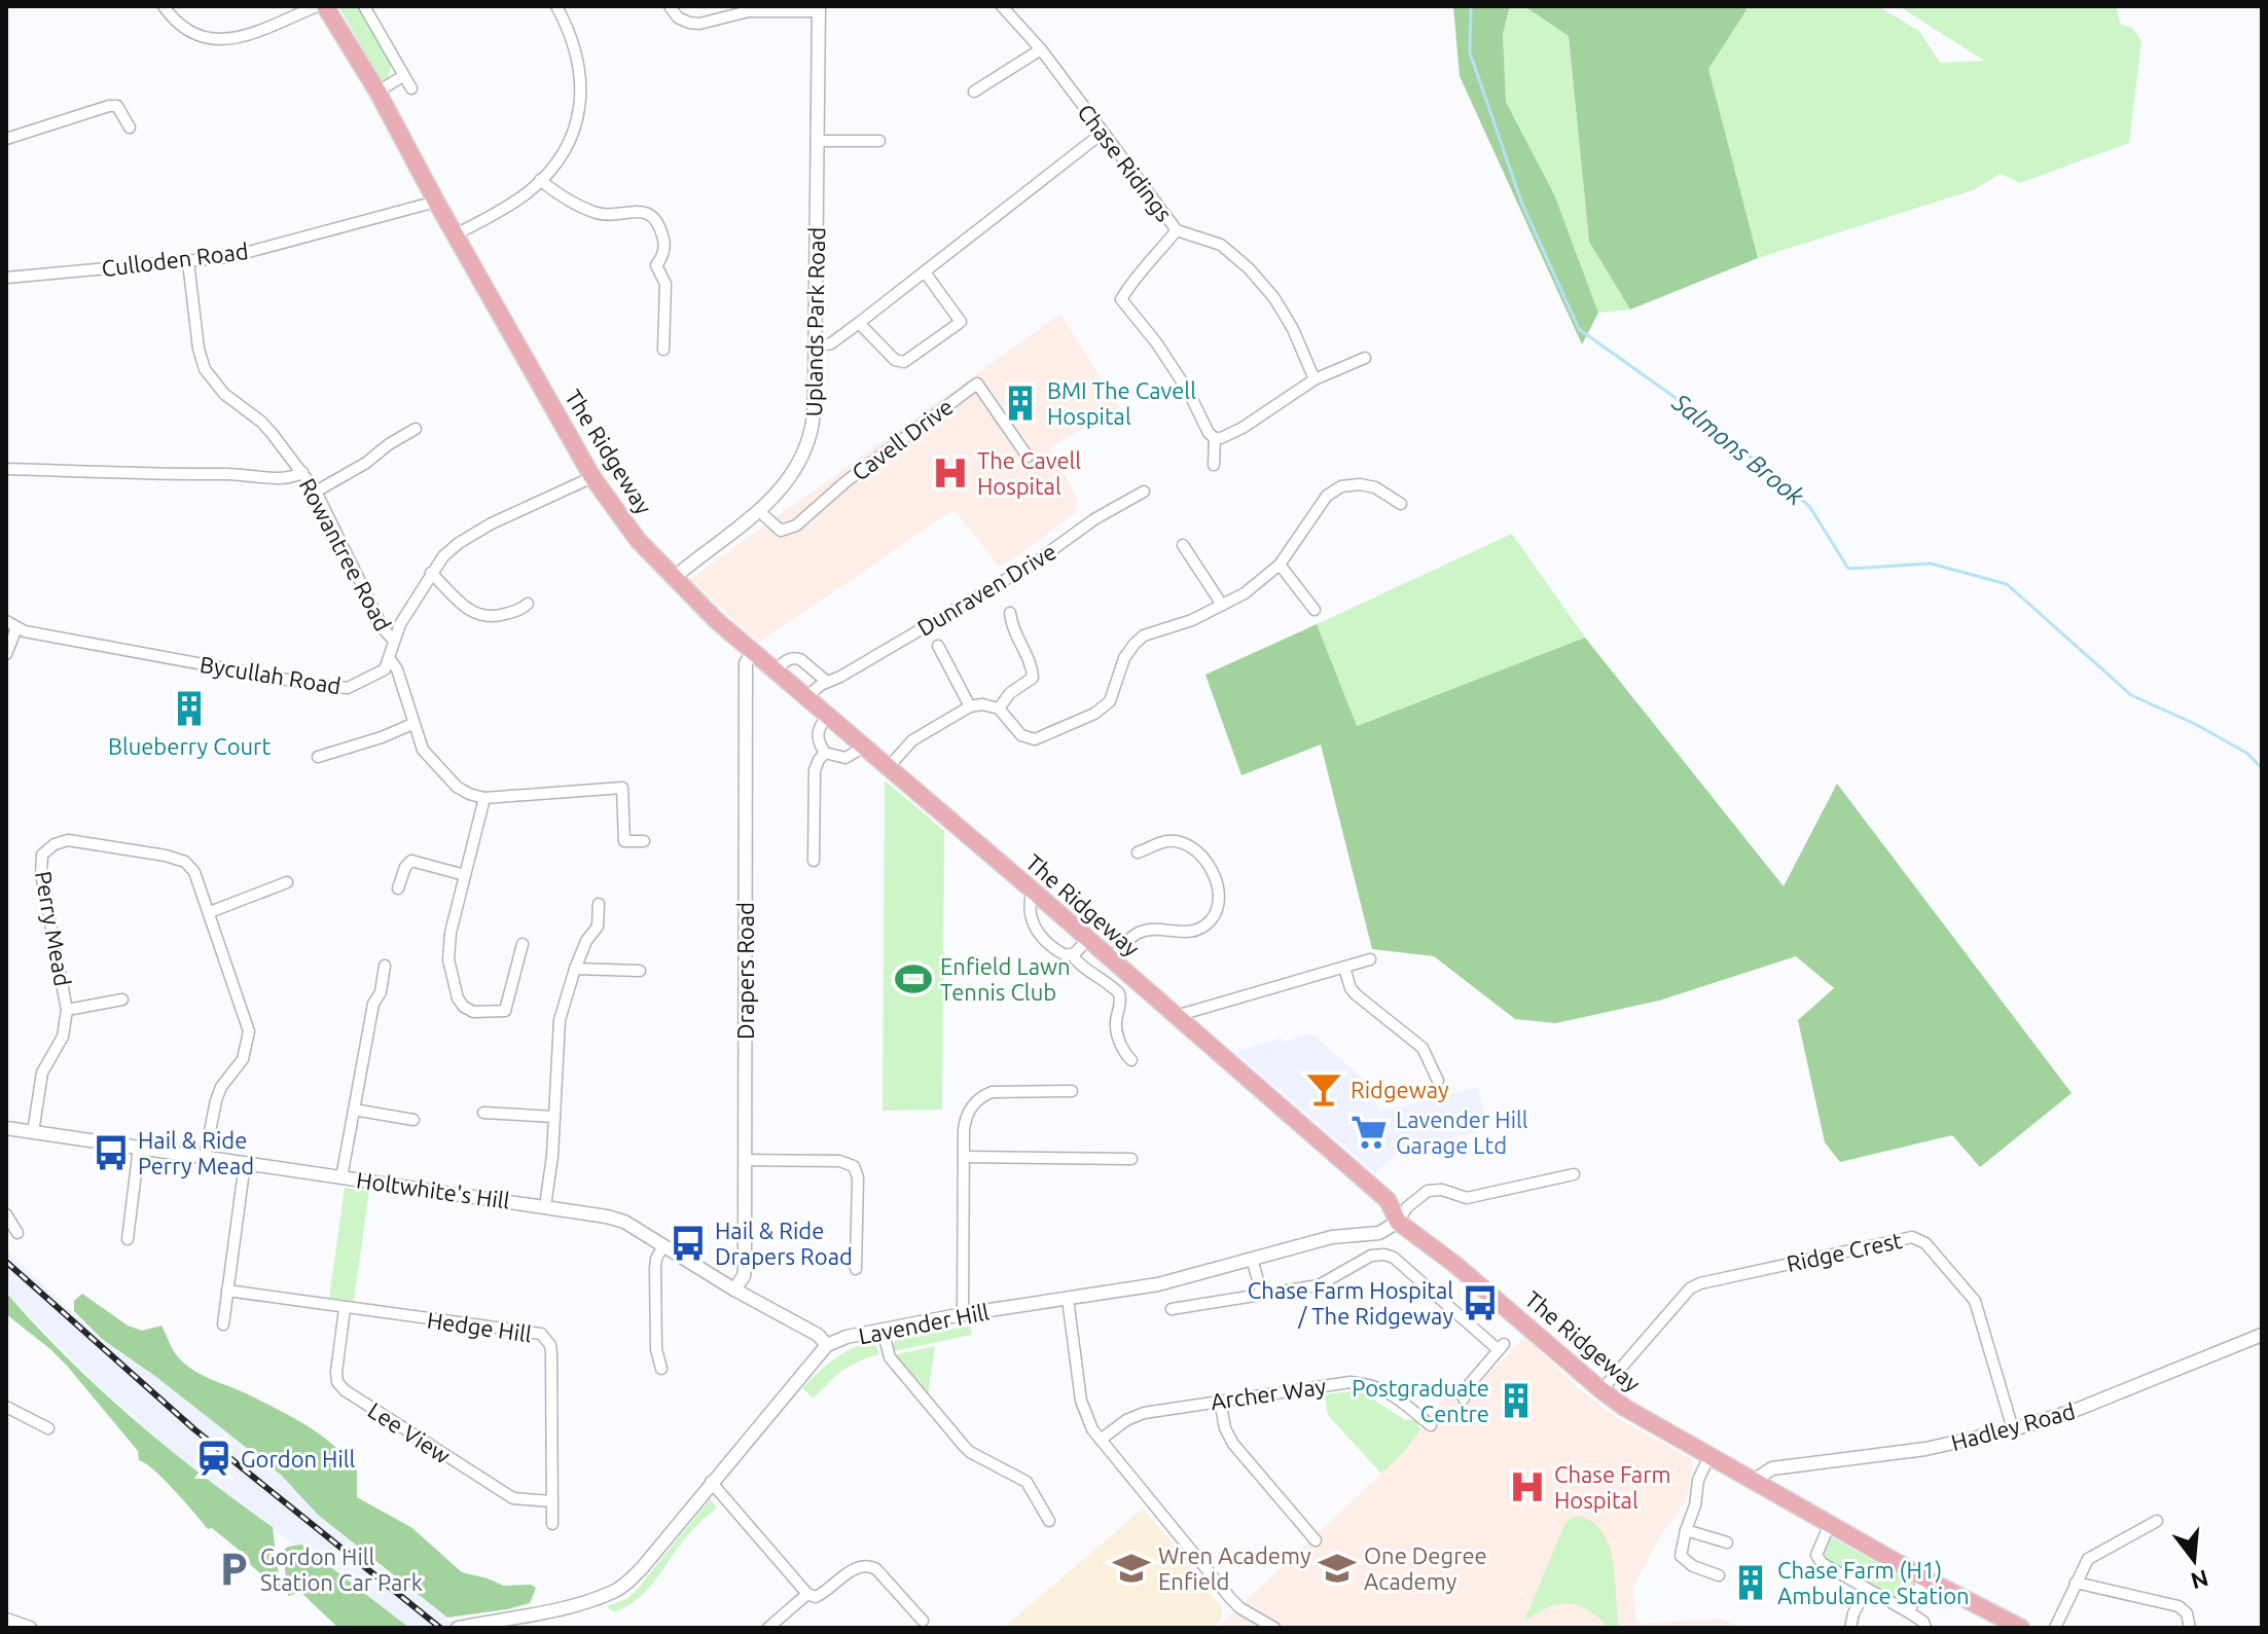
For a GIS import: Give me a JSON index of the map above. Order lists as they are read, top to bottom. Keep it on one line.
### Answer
{"streets":{"main road":["The Ridgeway"],"street":["Chase Ridings","Culloden Road","Uplands Park Road","Cavell Drive","Rowantree Road","Dunraven Drive","Bycullah Road","Perry Mead","Drapers Road","Holtwhite's Hill","Ridge Crest","Lavender Hill","Hedge Hill","Archer Way","Hadley Road","Lee View"]},"crossings":[["Culloden Road","The Ridgeway"],["Culloden Road","Rowantree Road"],["Uplands Park Road","Cavell Drive"],["Uplands Park Road","The Ridgeway"],["The Ridgeway","Dunraven Drive"],["The Ridgeway","Drapers Road"],["The Ridgeway","Ridge Crest"],["The Ridgeway","Lavender Hill"],["The Ridgeway","Hadley Road"],["Rowantree Road","Bycullah Road"],["Perry Mead","Holtwhite's Hill"],["Drapers Road","Holtwhite's Hill"],["Holtwhite's Hill","Lavender Hill"],["Ridge Crest","Hadley Road"],["Hedge Hill","Lee View"]],"water":["Salmons Brook"],"places":{"building":["BMI The Cavell Hospital","Blueberry Court","Postgraduate Centre","Chase Farm (H1) Ambulance Station"],"hospital":["The Cavell Hospital","Chase Farm Hospital"],"sports":["Enfield Lawn Tennis Club"],"bar":["Ridgeway"],"supermarket":["Lavender Hill Garage Ltd"],"bus stop":["Hail & Ride Perry Mead","Hail & Ride Drapers Road","Chase Farm Hospital / The Ridgeway"],"station":["Gordon Hill"],"school or university":["Wren Academy Enfield","One Degree Academy"],"parking":["Gordon Hill Station Car Park"]},"north":"bottom"}
